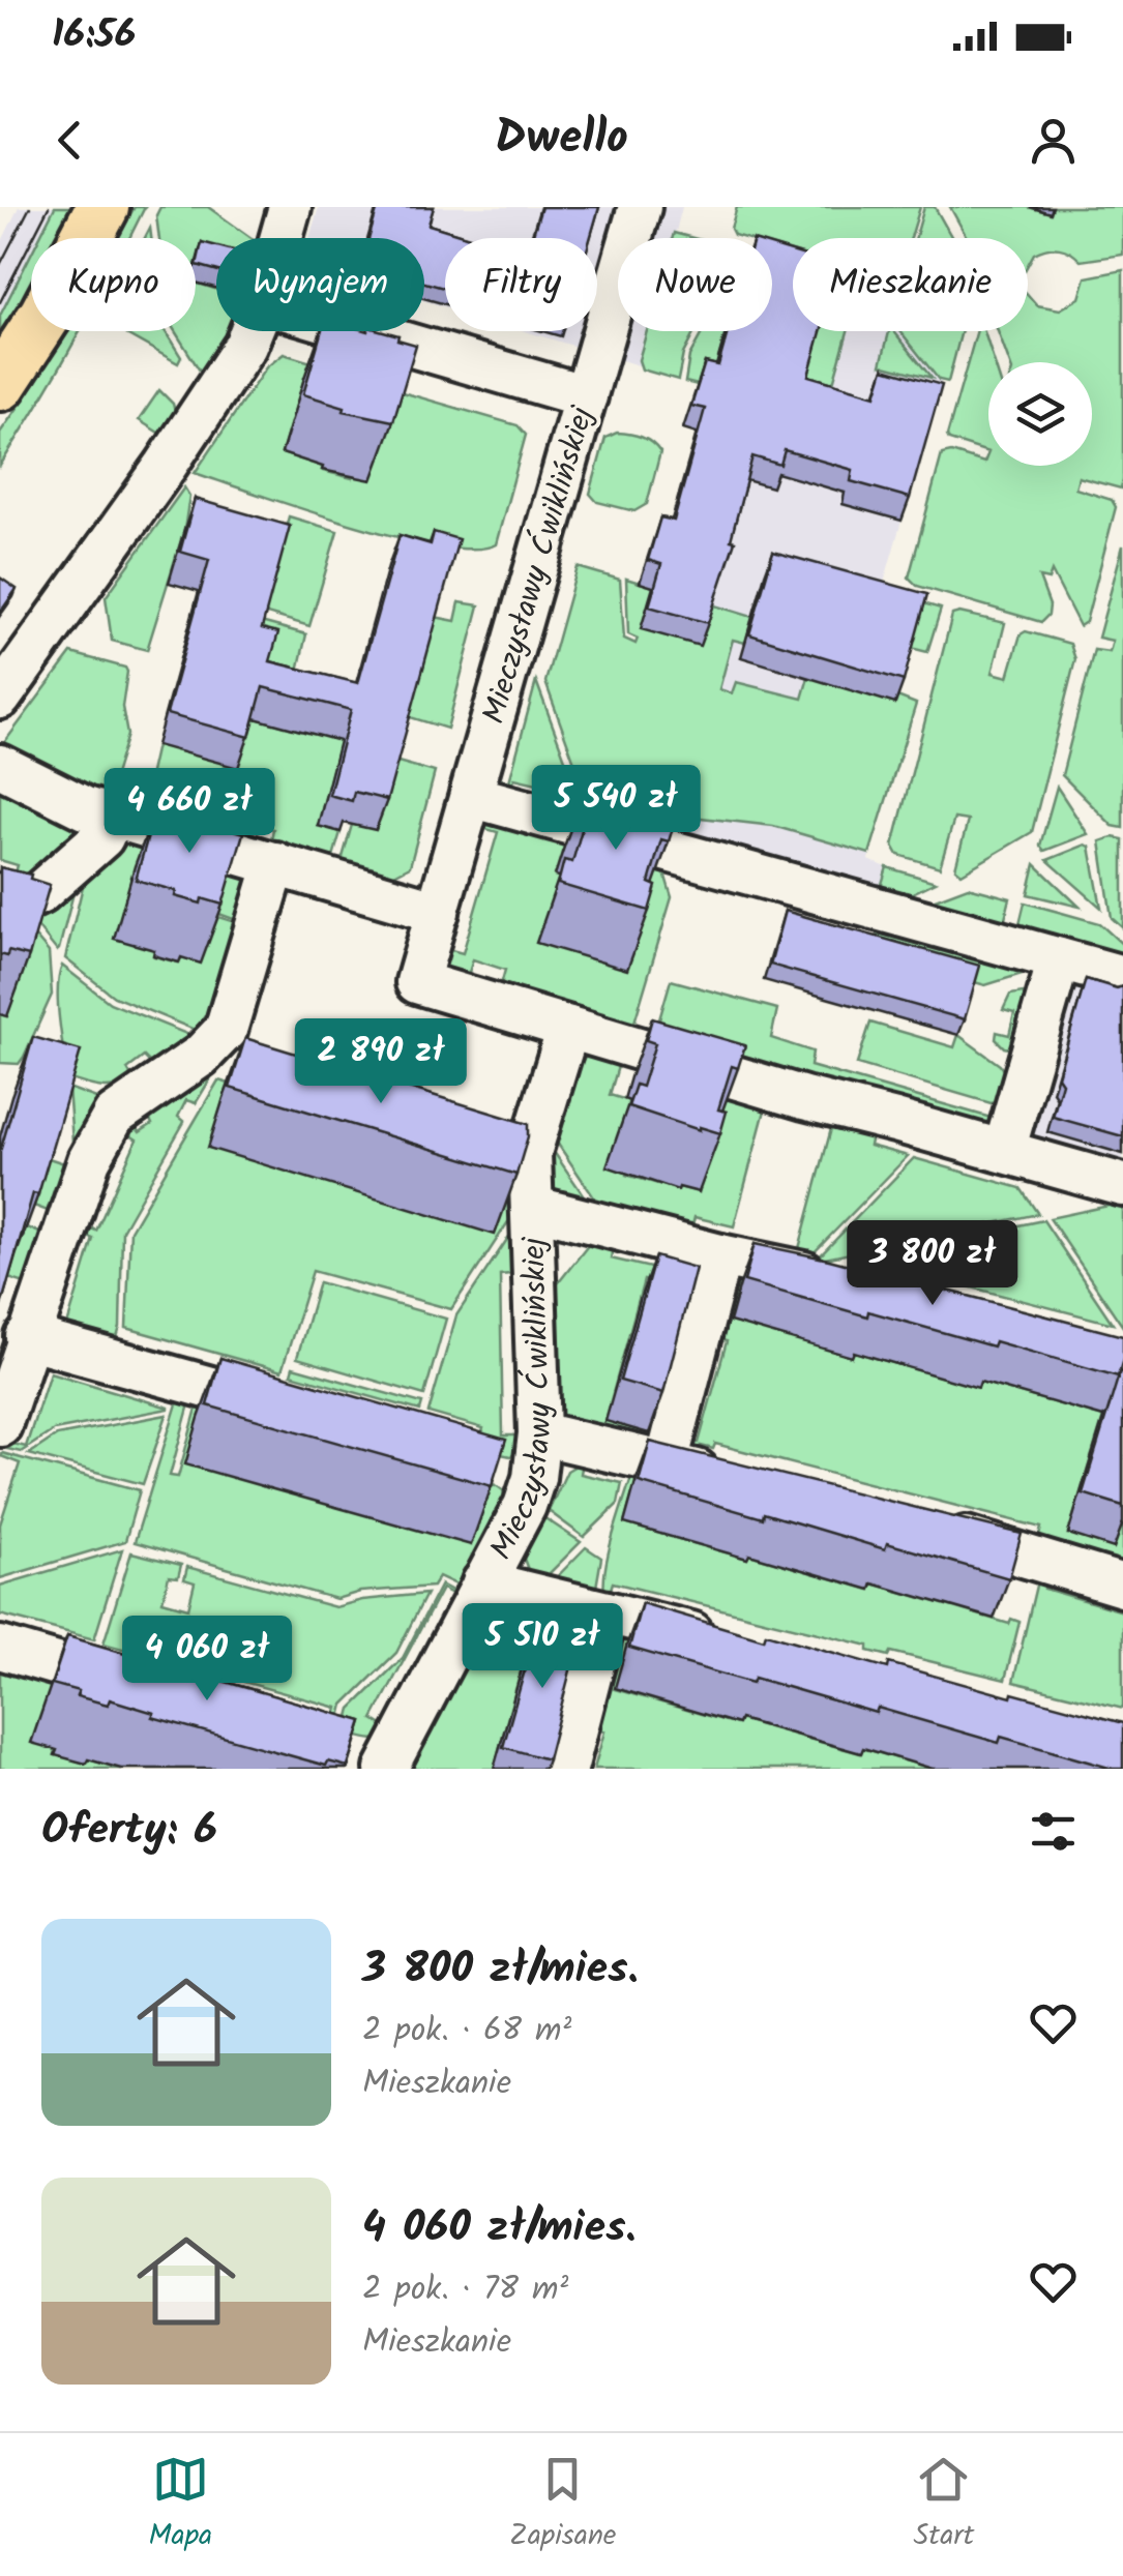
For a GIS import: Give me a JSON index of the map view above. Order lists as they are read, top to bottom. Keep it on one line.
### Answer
{"streets":{"street":["Mieczysławy Ćwiklińskiej"]},"page":{"status":"16:56","header":"Dwello","chip":["Kupno","Wynajem","Filtry","Nowe","Mieszkanie"],"price":["5 540 zł","4 660 zł","2 890 zł","3 800 zł","5 510 zł","4 060 zł"],"heading":"Oferty: 6","list":[{"name":"3 800 zł/mies.","note":"2 pok. · 68 m² · Mieszkanie"},{"name":"4 060 zł/mies.","note":"2 pok. · 78 m² · Mieszkanie"}],"tabs":["Mapa","Zapisane","Start"]}}
